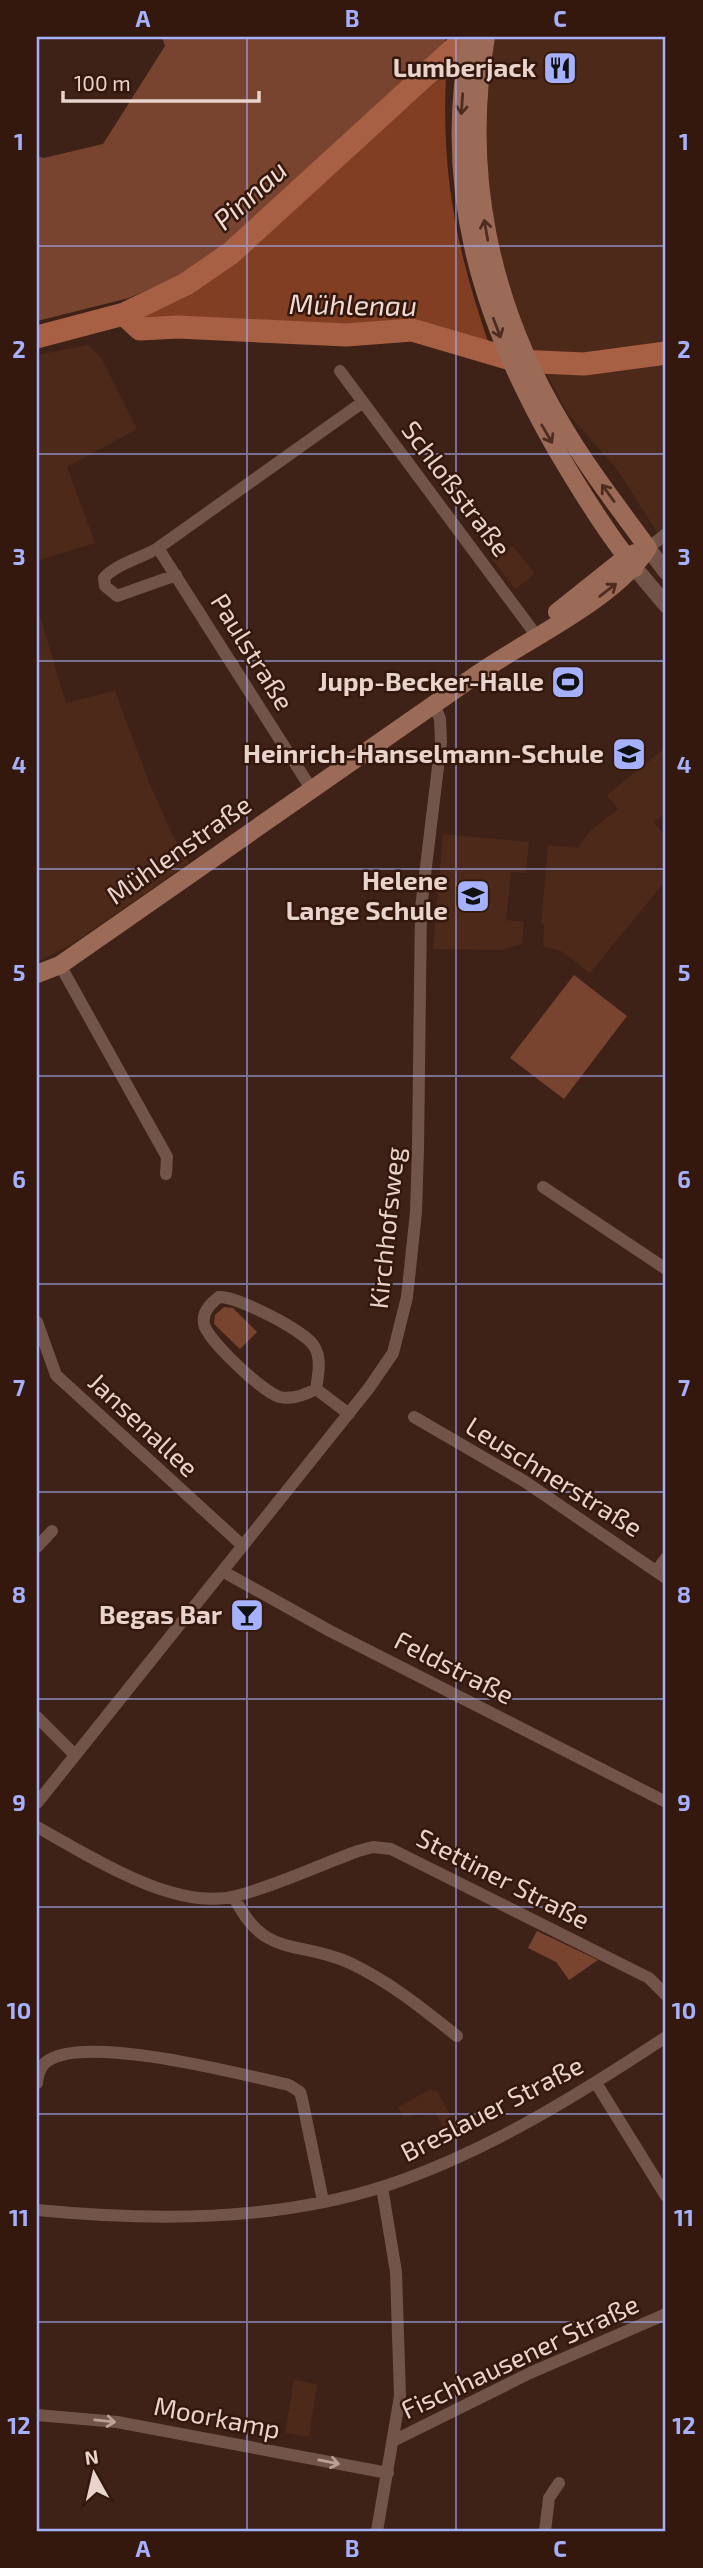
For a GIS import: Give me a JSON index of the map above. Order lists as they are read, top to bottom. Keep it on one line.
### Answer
{"streets":{"main road":["Mühlenstraße"],"street":["Schloßstraße","Paulstraße","Kirchhofsweg","Jansenallee","Leuschnerstraße","Feldstraße","Stettiner Straße","Breslauer Straße","Fischhausener Straße","Moorkamp"]},"crossings":[["Schloßstraße","Mühlenstraße"],["Paulstraße","Mühlenstraße"],["Mühlenstraße","Kirchhofsweg"],["Kirchhofsweg","Jansenallee"],["Kirchhofsweg","Feldstraße"]],"one_way":["Moorkamp"],"water":["Pinnau","Mühlenau"],"places":{"restaurant":["Lumberjack"],"sports":["Jupp-Becker-Halle"],"school or university":["Heinrich-Hanselmann-Schule","Helene Lange Schule"],"bar":["Begas Bar"]},"scale_bar":"100 m","north":"top","grid":{"columns":["A","B","C"],"rows":["1","2","3","4","5","6","7","8","9","10","11","12"]}}
